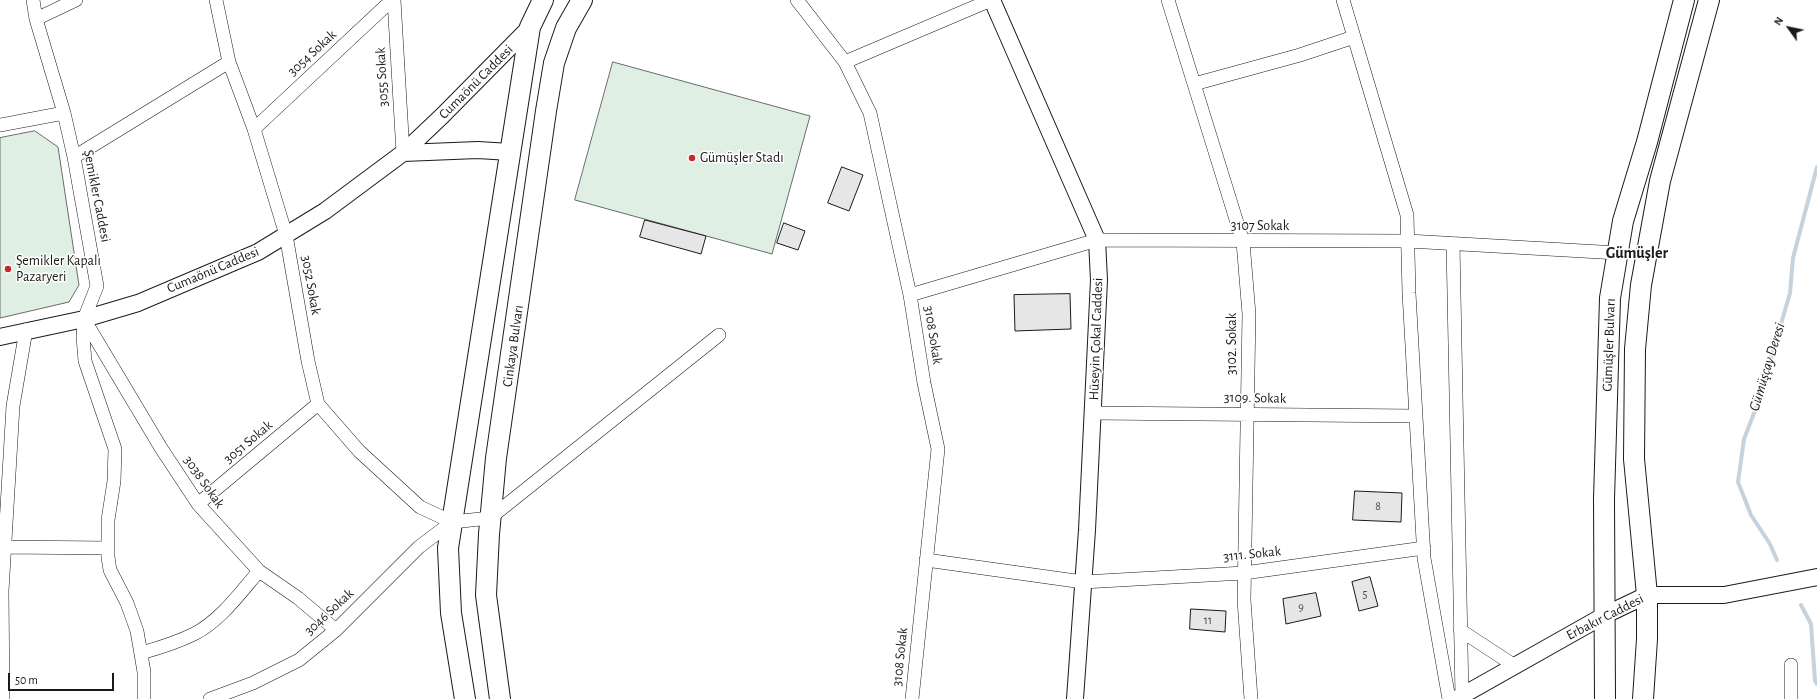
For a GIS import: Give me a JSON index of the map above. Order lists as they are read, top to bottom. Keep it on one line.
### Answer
{"streets":{"main road":["Gümüşler Bulvarı","Cinkaya Bulvarı"],"street":["3054 Sokak","3055 Sokak","Cumaönü Caddesi","Şemikler Caddesi","3107 Sokak","3052 Sokak","3108 Sokak","Hüseyin Çokal Caddesi","3102. Sokak","3109. Sokak","3051 Sokak","3038 Sokak","3111. Sokak","3046 Sokak","Erbakır Caddesi"]},"crossings":[["3054 Sokak","3055 Sokak"],["3054 Sokak","3052 Sokak"],["3055 Sokak","Cumaönü Caddesi"],["Cumaönü Caddesi","Şemikler Caddesi"],["Cumaönü Caddesi","3052 Sokak"],["Cumaönü Caddesi","3038 Sokak"],["Şemikler Caddesi","3038 Sokak"],["3107 Sokak","3108 Sokak"],["3107 Sokak","Hüseyin Çokal Caddesi"],["3107 Sokak","3102. Sokak"],["3107 Sokak","Gümüşler Bulvarı"],["3052 Sokak","3051 Sokak"],["3052 Sokak","3046 Sokak"],["3108 Sokak","3111. Sokak"],["Hüseyin Çokal Caddesi","3109. Sokak"],["Hüseyin Çokal Caddesi","3111. Sokak"],["3102. Sokak","3109. Sokak"],["3102. Sokak","3111. Sokak"],["Gümüşler Bulvarı","Erbakır Caddesi"],["3051 Sokak","3038 Sokak"],["3038 Sokak","3046 Sokak"]],"districts":["Gümüşler"],"water":["Gümüşçay Deresi"],"places":["Gümüşler Stadı","Şemikler Kapalı Pazaryeri"],"house_numbers":["8","5","9","11"],"scale_bar":"50 m","north":"top left"}
